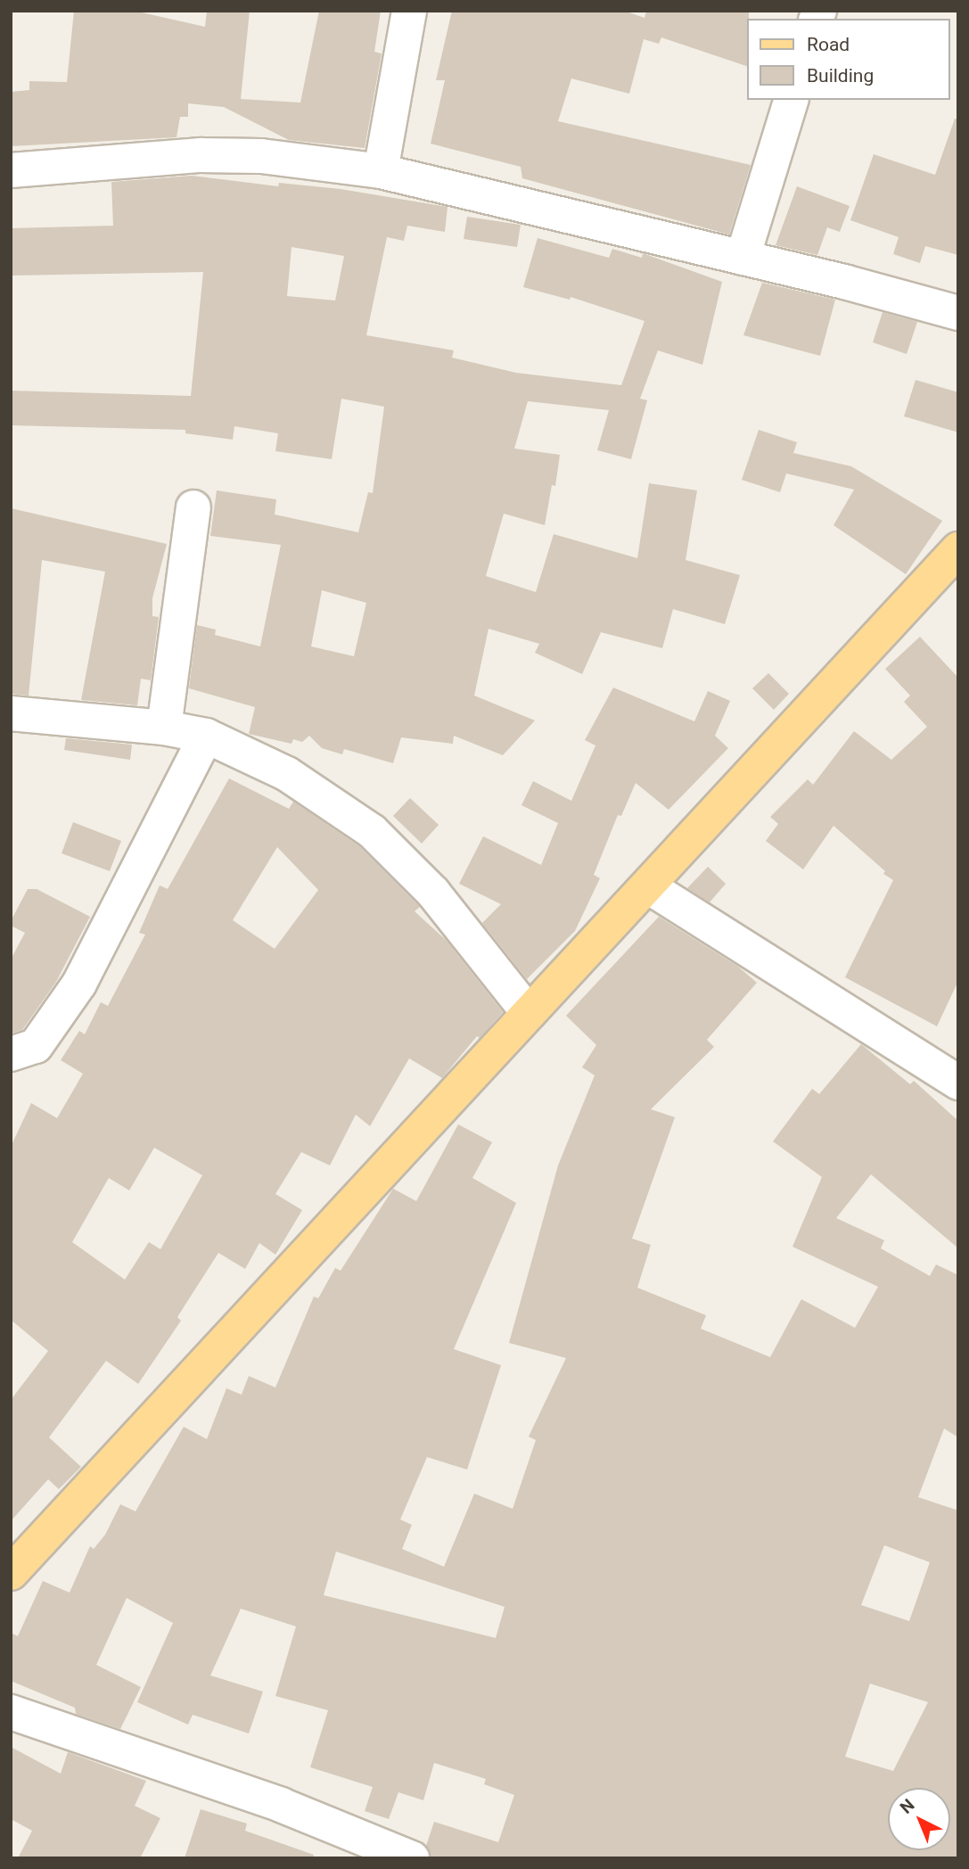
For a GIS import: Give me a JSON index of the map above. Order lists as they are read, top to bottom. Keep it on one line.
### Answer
{"legend":["Road","Building"],"north":"top left"}
